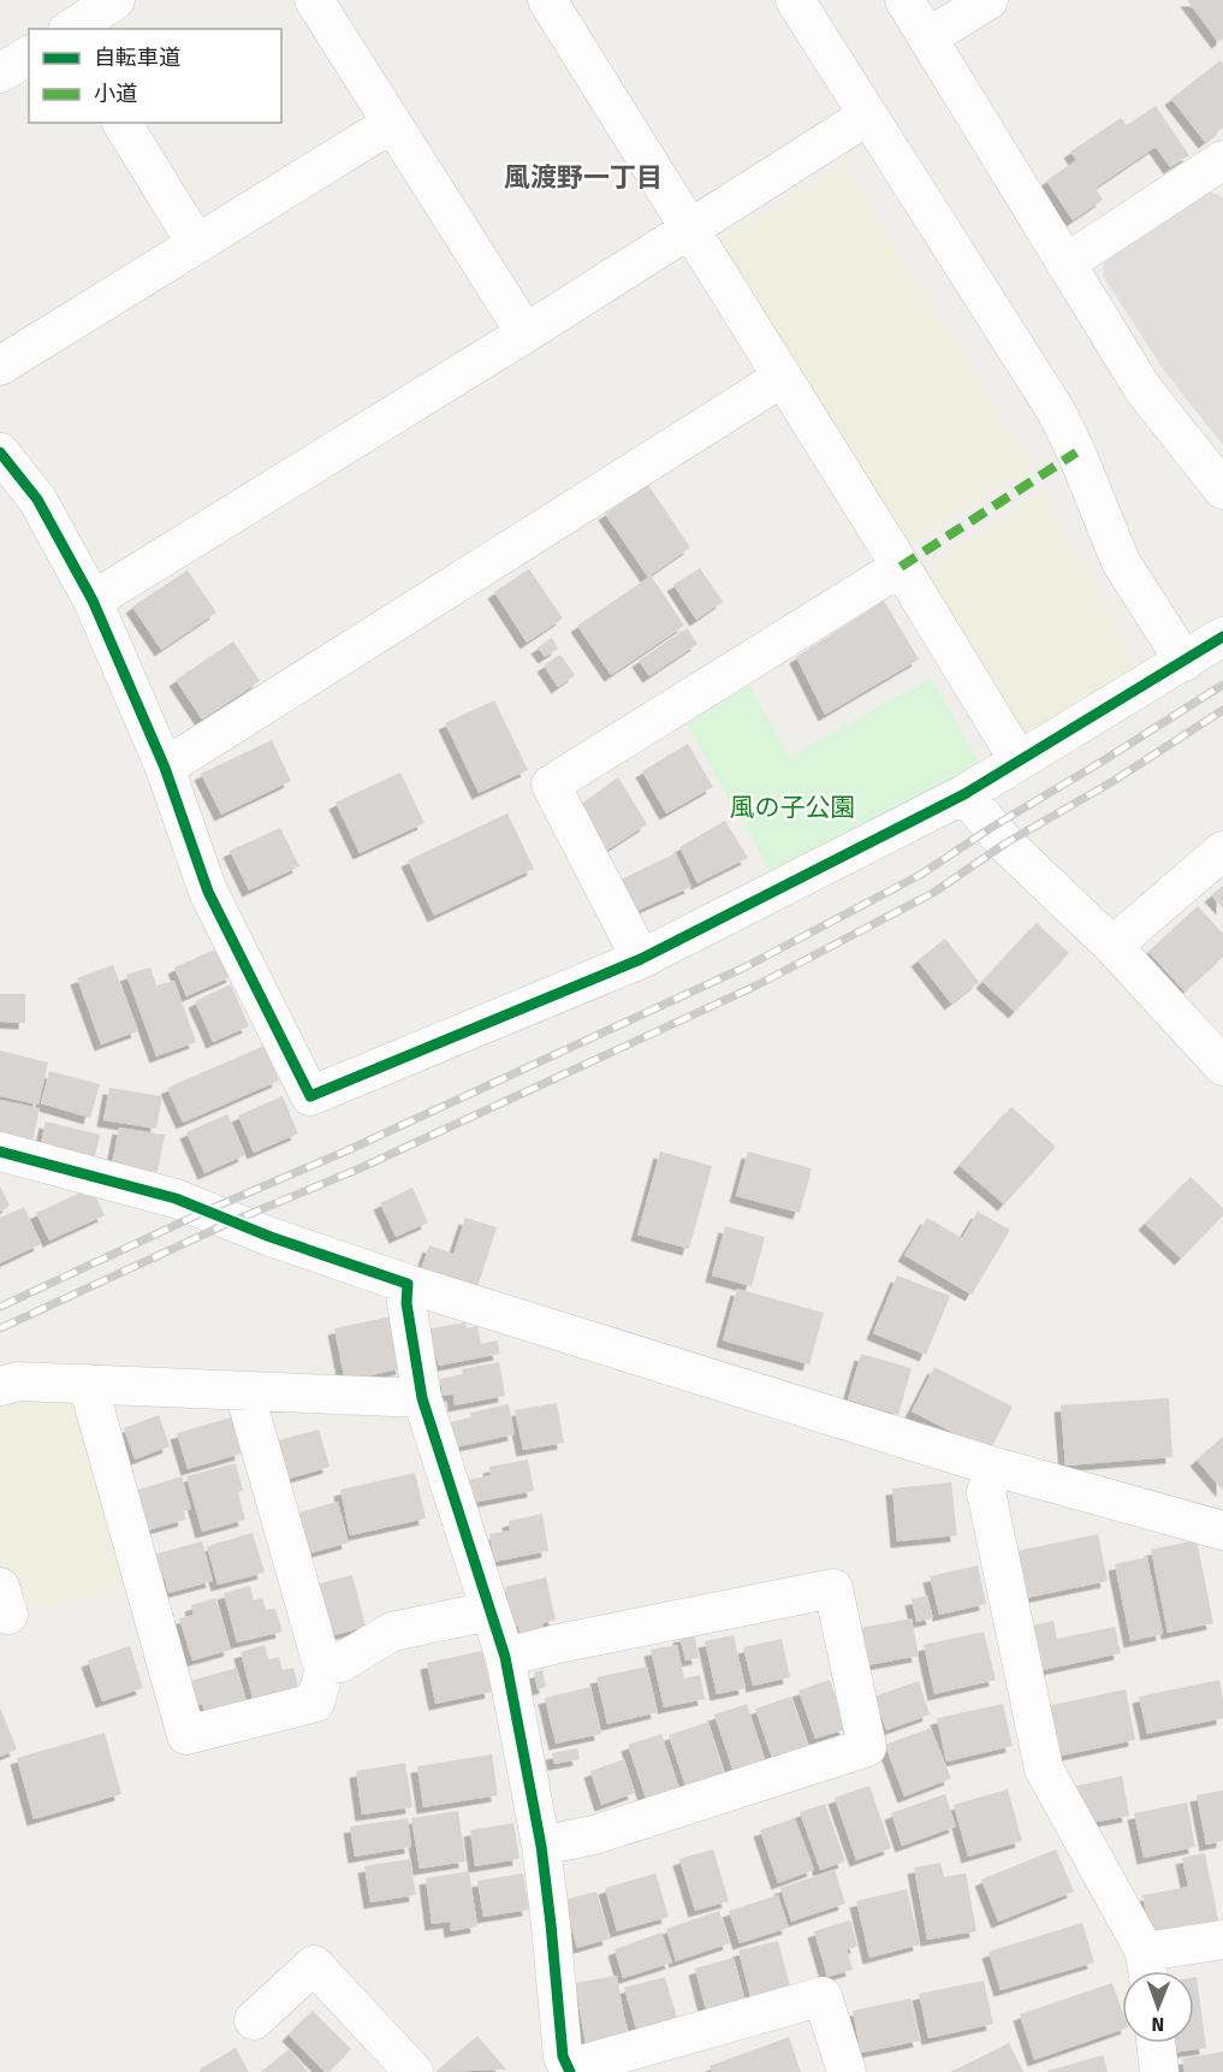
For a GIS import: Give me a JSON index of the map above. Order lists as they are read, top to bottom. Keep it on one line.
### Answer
{"districts":["風渡野一丁目"],"parks":["風の子公園"],"legend":["自転車道","小道"],"north":"bottom"}
